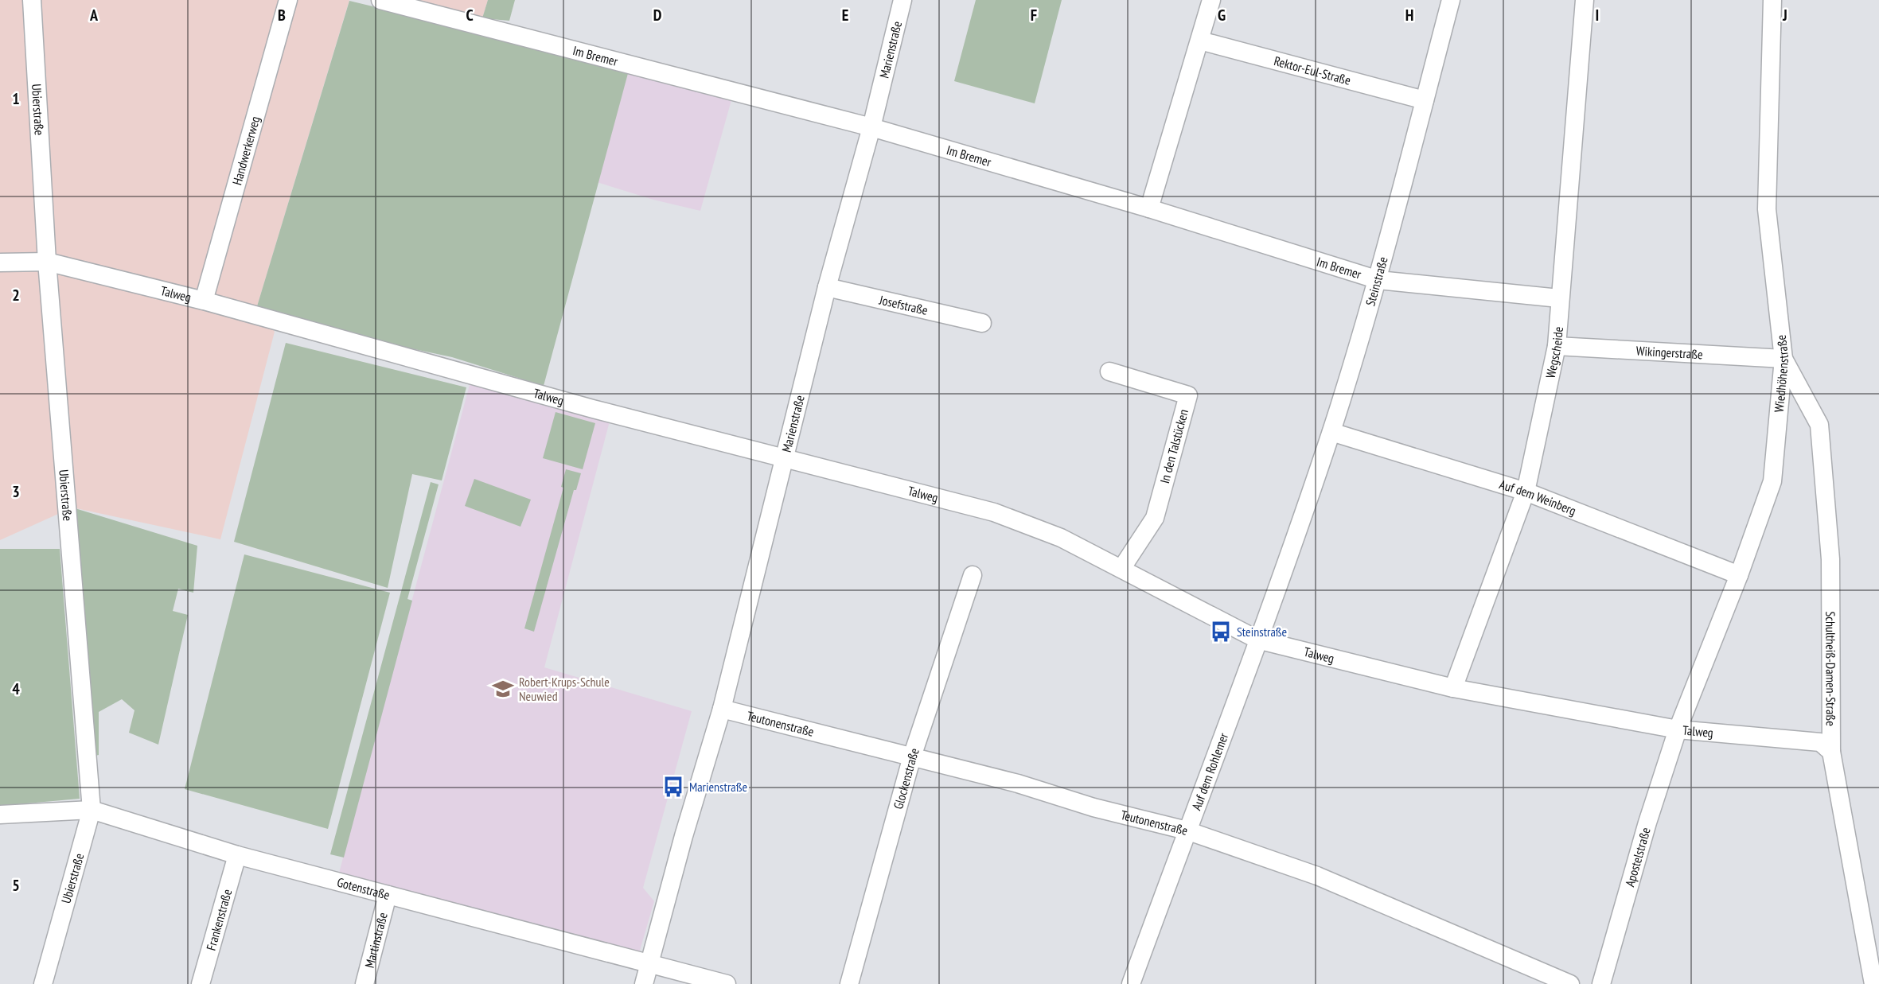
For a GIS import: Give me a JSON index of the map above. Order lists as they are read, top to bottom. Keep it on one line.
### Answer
{"streets":{"street":["Marienstraße","Im Bremer","Rektor-Eul-Straße","Ubierstraße","Handwerkerweg","Steinstraße","Talweg","Josefstraße","Wegscheide","Wikingerstraße","Wiedhöhenstraße","In den Talstücken","Auf dem Weinberg","Schultheiß-Damen-Straße","Teutonenstraße","Auf dem Rohlemer","Glockenstraße","Apostelstraße","Gotenstraße","Frankenstraße","Martinstraße"]},"crossings":[["Marienstraße","Im Bremer"],["Marienstraße","Talweg"],["Marienstraße","Josefstraße"],["Marienstraße","Teutonenstraße"],["Marienstraße","Gotenstraße"],["Im Bremer","Steinstraße"],["Im Bremer","Wegscheide"],["Rektor-Eul-Straße","Steinstraße"],["Ubierstraße","Talweg"],["Ubierstraße","Gotenstraße"],["Handwerkerweg","Talweg"],["Steinstraße","Talweg"],["Steinstraße","Auf dem Weinberg"],["Steinstraße","Auf dem Rohlemer"],["Talweg","Wegscheide"],["Talweg","Wiedhöhenstraße"],["Talweg","In den Talstücken"],["Talweg","Schultheiß-Damen-Straße"],["Talweg","Auf dem Rohlemer"],["Talweg","Apostelstraße"],["Wegscheide","Wikingerstraße"],["Wegscheide","Auf dem Weinberg"],["Wikingerstraße","Wiedhöhenstraße"],["Wikingerstraße","Schultheiß-Damen-Straße"],["Wiedhöhenstraße","Auf dem Weinberg"],["Wiedhöhenstraße","Schultheiß-Damen-Straße"],["Wiedhöhenstraße","Apostelstraße"],["Teutonenstraße","Auf dem Rohlemer"],["Teutonenstraße","Glockenstraße"],["Gotenstraße","Frankenstraße"],["Gotenstraße","Martinstraße"]],"places":{"bus stop":["Steinstraße","Marienstraße"],"school or university":["Robert-Krups-Schule Neuwied"]},"grid":{"columns":["A","B","C","D","E","F","G","H","I","J"],"rows":["1","2","3","4","5"]}}
